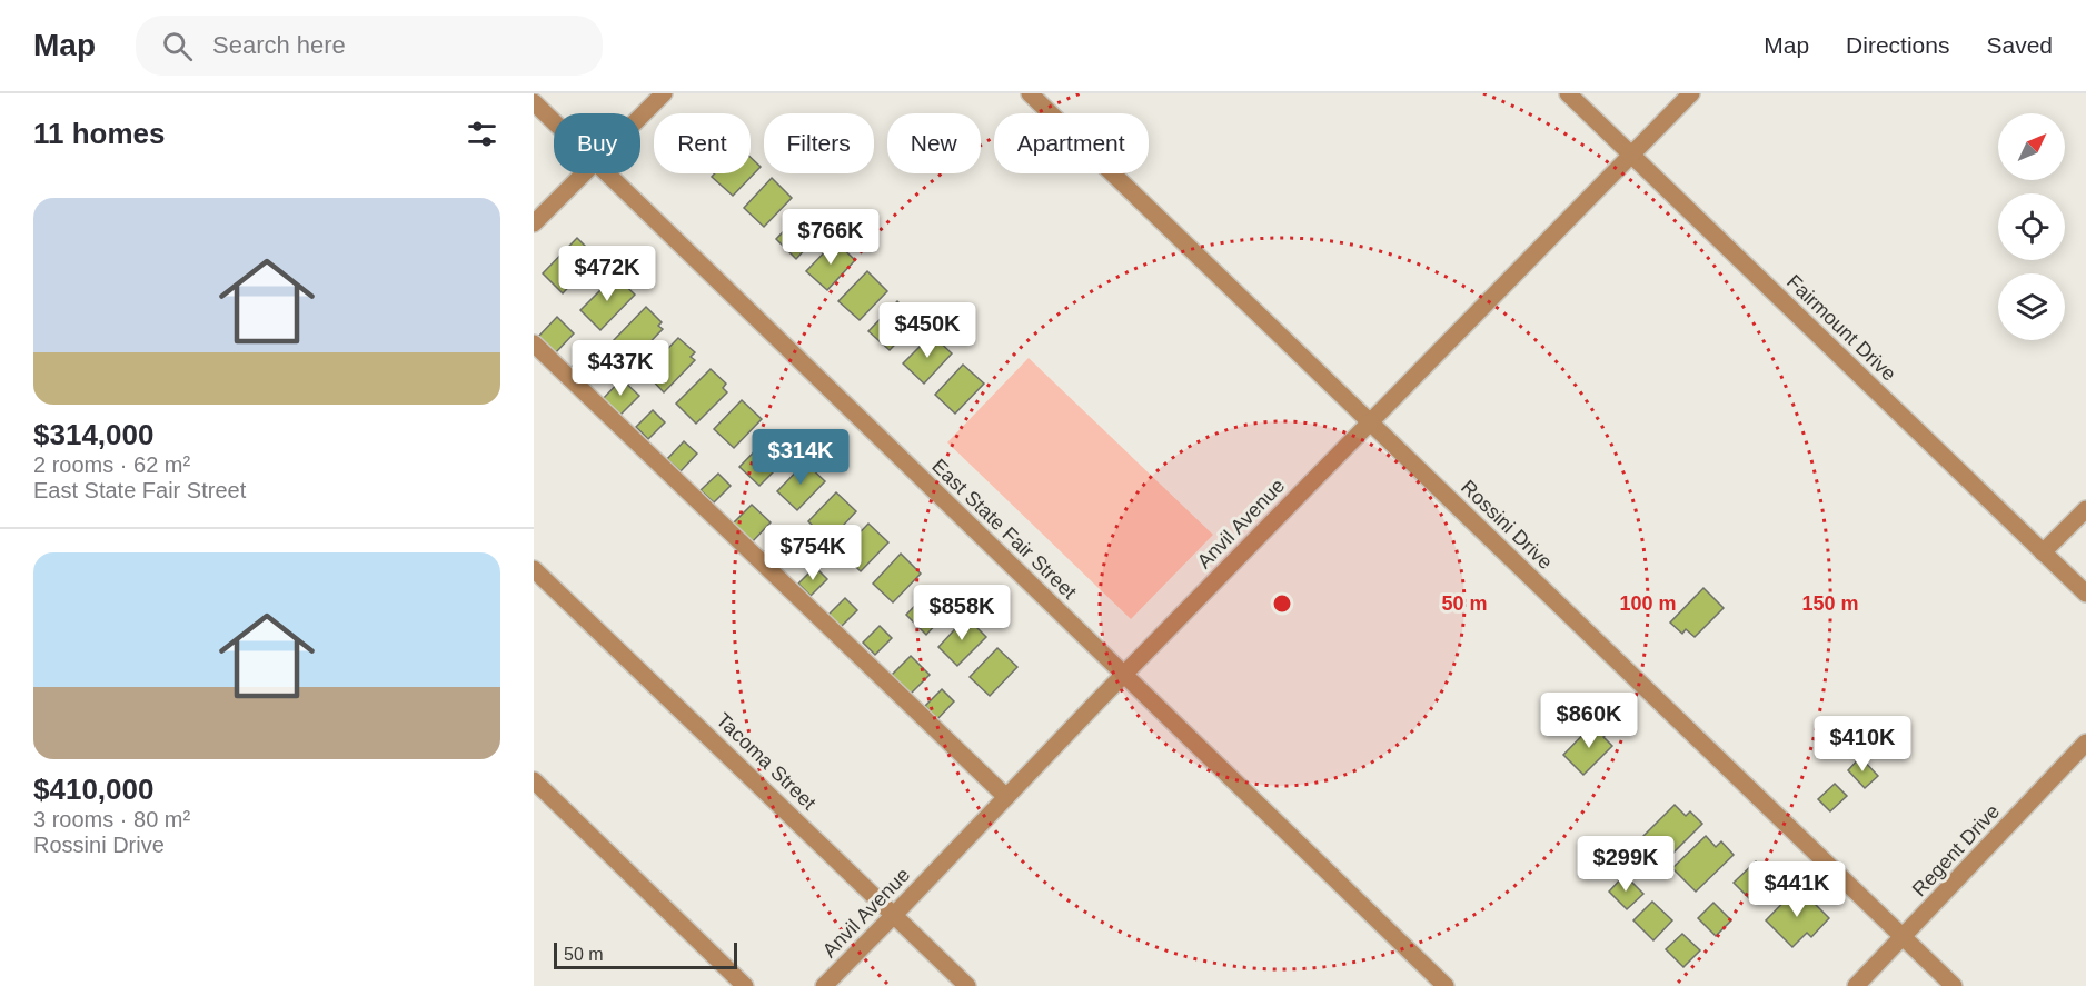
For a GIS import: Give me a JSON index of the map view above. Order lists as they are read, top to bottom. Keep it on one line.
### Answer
{"streets":{"street":["Fairmount Drive","Anvil Avenue","Rossini Drive","East State Fair Street","Tacoma Street","Regent Drive"]},"crossings":[["Fairmount Drive","Anvil Avenue"],["Anvil Avenue","Rossini Drive"],["Anvil Avenue","East State Fair Street"],["Anvil Avenue","Tacoma Street"],["Rossini Drive","Regent Drive"]],"scale_bar":"50 m","north":"top right","page":{"header":"Map","search":"Search here","nav":["Map","Directions","Saved"],"heading":"11 homes","chip":["Buy","Rent","Filters","New","Apartment"],"list":[{"name":"$314,000","note":"2 rooms · 62 m² · East State Fair Street"},{"name":"$410,000","note":"3 rooms · 80 m² · Rossini Drive"}],"price":["$766K","$472K","$450K","$437K","$314K","$754K","$858K","$860K","$410K","$299K","$441K"],"scale":"50 m"},"rings":["50 m","100 m","150 m"]}
